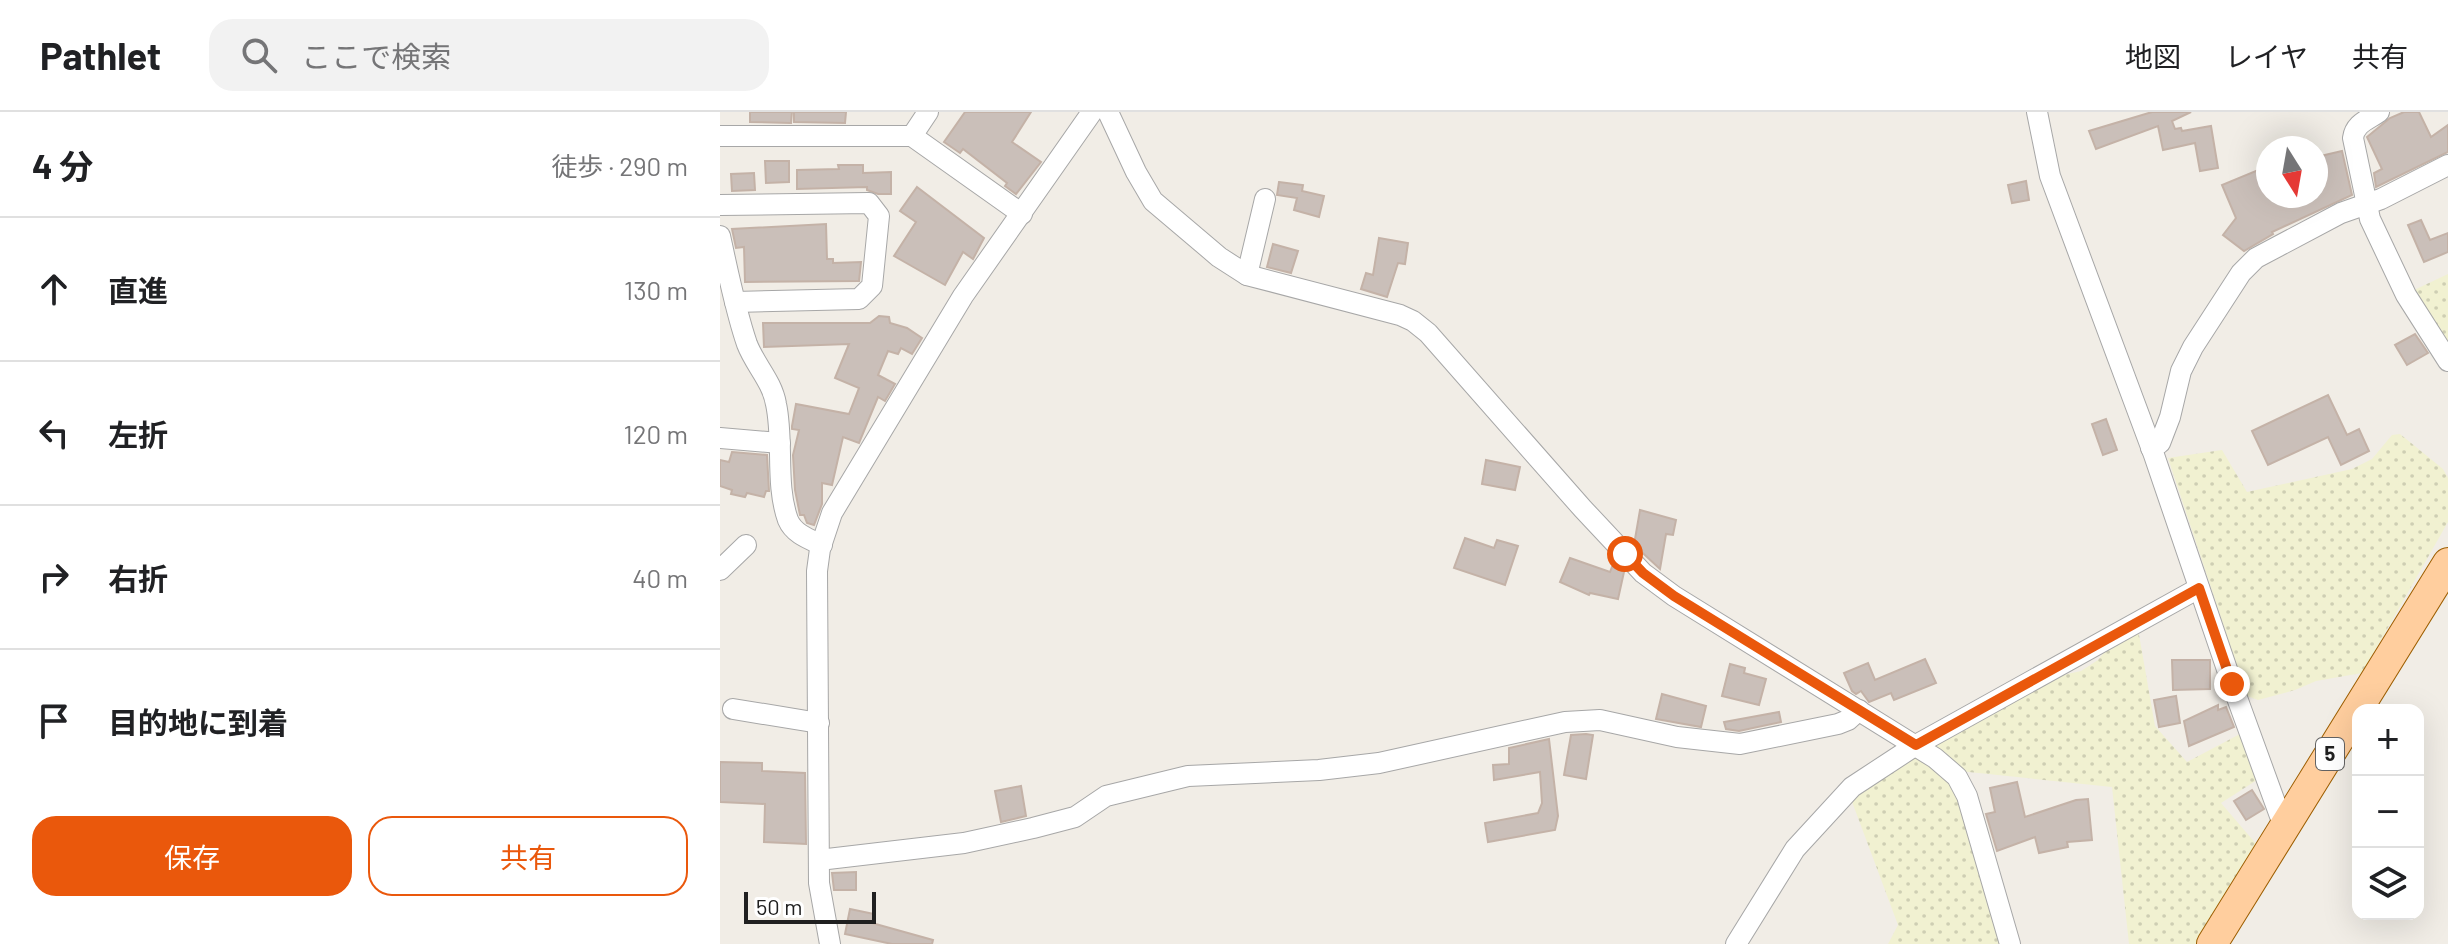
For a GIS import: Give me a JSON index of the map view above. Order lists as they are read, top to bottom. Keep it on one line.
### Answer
{"streets":{"main road":["5"]},"scale_bar":"50 m","north":"bottom","page":{"header":"Pathlet","search":"ここで検索","nav":["地図","レイヤ","共有"],"heading":["4 分","徒歩 · 290 m"],"list":[["直進","130 m"],["左折","120 m"],["右折","40 m"],"目的地に到着"],"map_buttons":["+","−"],"buttons":["保存","共有"],"scale":"50 m"}}
